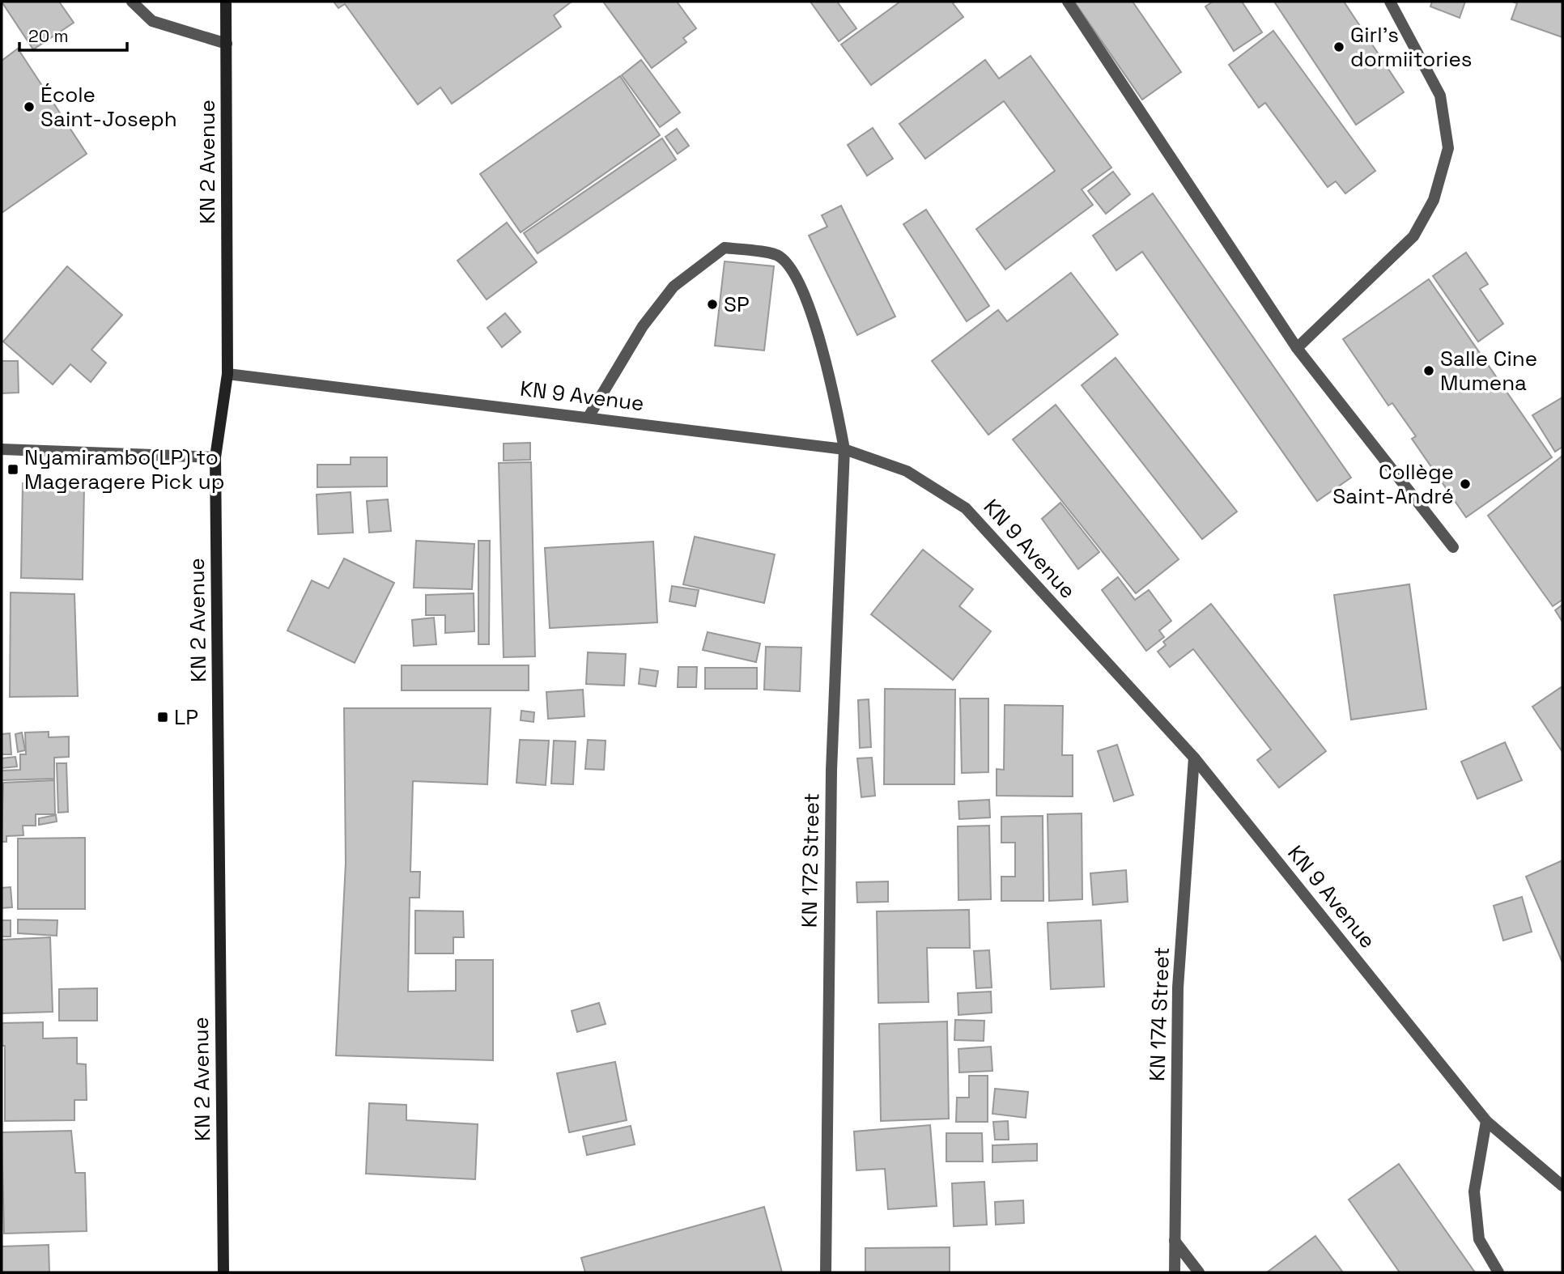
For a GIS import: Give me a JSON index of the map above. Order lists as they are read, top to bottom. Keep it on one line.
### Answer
{"streets":{"main road":["KN 2 Avenue"],"street":["KN 9 Avenue","KN 172 Street","KN 174 Street"]},"crossings":[["KN 2 Avenue","KN 9 Avenue"],["KN 9 Avenue","KN 172 Street"],["KN 9 Avenue","KN 174 Street"]],"places":{"other":["Girl's dormiitories","École Saint-Joseph","SP","Salle Cine Mumena","Collège Saint-André"],"transit":["Nyamirambo(LP) to Mageragere Pick up","LP"]},"scale_bar":"20 m"}
